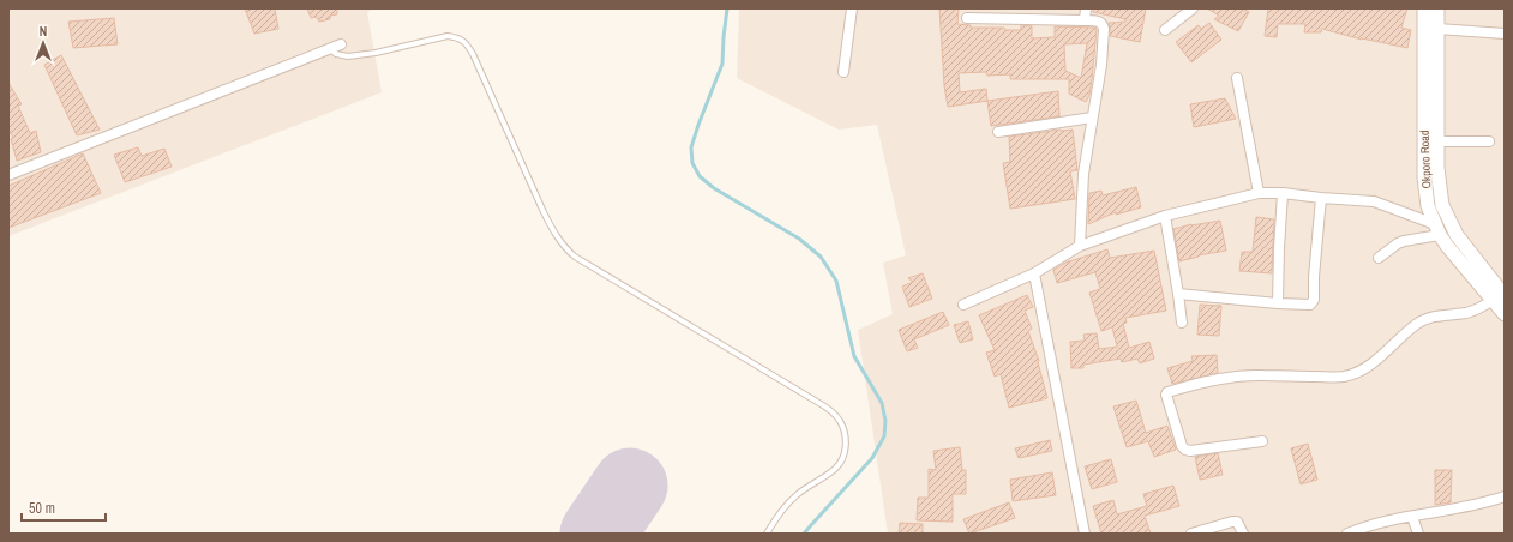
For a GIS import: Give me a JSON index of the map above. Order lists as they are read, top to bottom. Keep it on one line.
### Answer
{"streets":{"main road":["Okporo Road"]},"scale_bar":"50 m","north":"top"}
